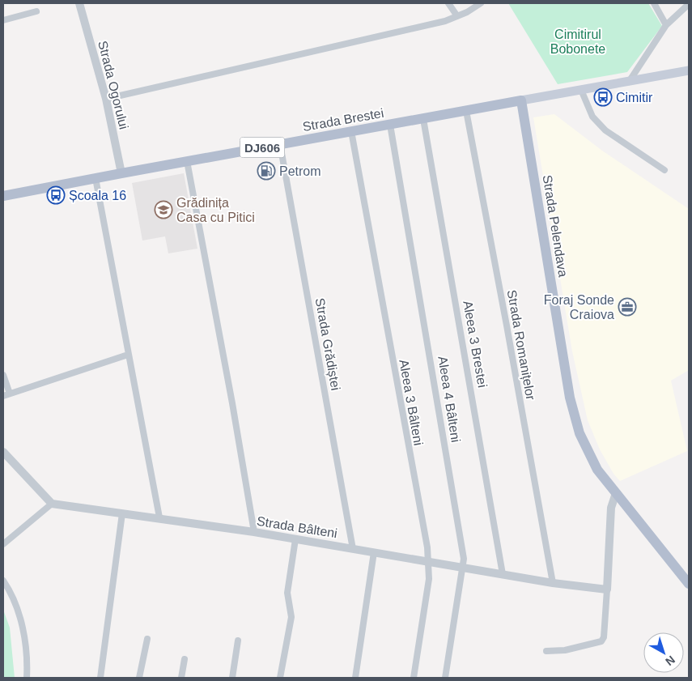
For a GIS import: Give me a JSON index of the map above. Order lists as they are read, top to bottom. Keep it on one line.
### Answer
{"streets":{"main road":["Strada Brestei","DJ606","Strada Pelendava"],"street":["Strada Ogorului","Strada Grădiștei","Aleea 3 Brestei","Strada Romanițelor","Aleea 4 Bâlteni","Aleea 3 Bâlteni","Strada Bâlteni"]},"crossings":[["Strada Ogorului","Strada Brestei"],["Strada Brestei","Strada Pelendava"],["Strada Brestei","Strada Grădiștei"],["Strada Brestei","Aleea 3 Brestei"],["Strada Brestei","Strada Romanițelor"],["Strada Brestei","Aleea 4 Bâlteni"],["Strada Brestei","Aleea 3 Bâlteni"],["Strada Grădiștei","Strada Bâlteni"],["Aleea 3 Brestei","Strada Bâlteni"],["Strada Romanițelor","Strada Bâlteni"],["Aleea 4 Bâlteni","Strada Bâlteni"],["Aleea 3 Bâlteni","Strada Bâlteni"]],"parks":["Cimitirul Bobonete"],"places":{"bus stop":["Cimitir","Școala 16"],"fuel station":["Petrom"],"school or university":["Grădinița Casa cu Pitici"],"office":["Foraj Sonde Craiova"]},"north":"bottom right"}
